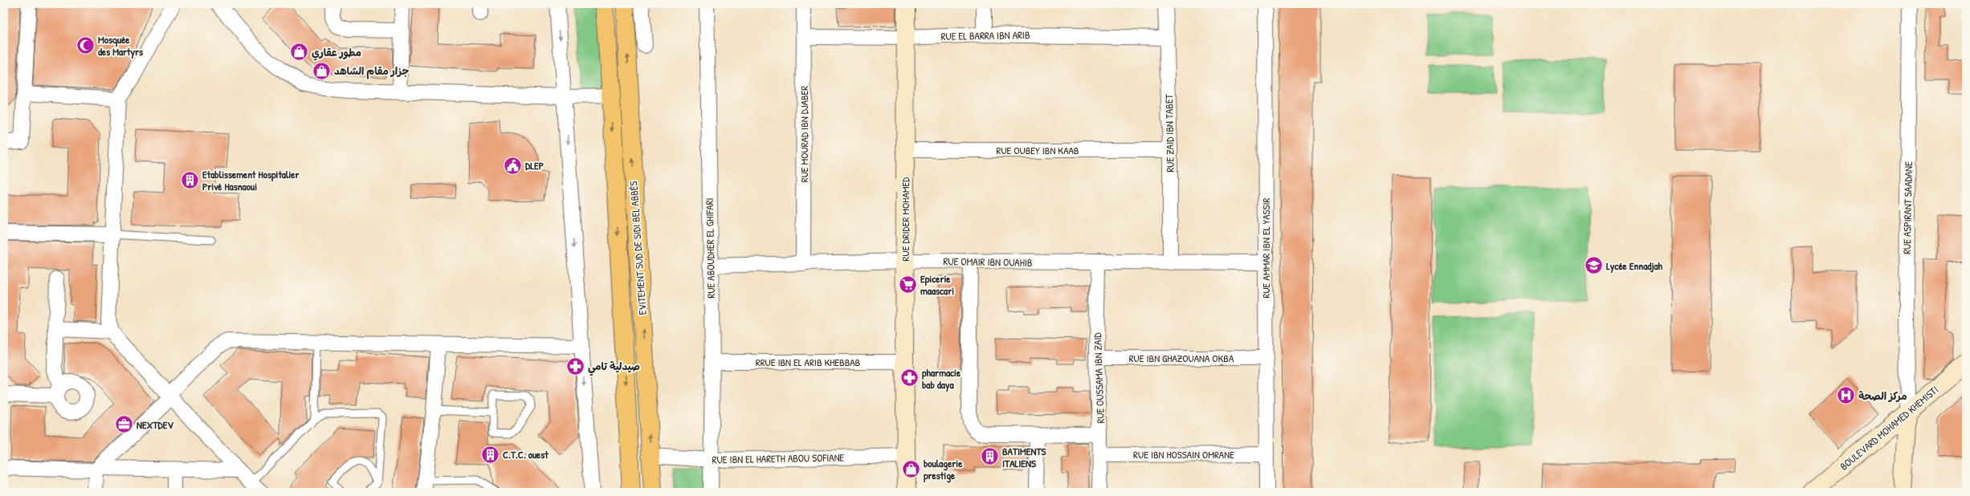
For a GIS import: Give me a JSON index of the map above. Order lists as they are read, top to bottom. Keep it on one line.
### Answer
{"streets":{"highway":["EVITEMENT SUD DE SIDI BEL ABBÈS"],"street":["RUE EL BARRA IBN ARIB","RUE ZAID IBN TABET","RUE MOURAD IBN DJABER","RUE OUBEY IBN KAAB","RUE ASPIRANT SAADANE","RUE DRIDER MOHAMED","RUE ABOUDHER EL GHIFARI","RUE AMMAR IBN EL YASSIR","RUE OMAIR IBN OUAHIB","RUE IBN GHAZOUANA OKBA","RRUE IBN EL ARIB KHEBBAB","RUE OUSSAMA IBN ZAID","BOULEVARD MOHAMED KHEMISTI","RUE IBN HOSSAIN OMRANE","RUE IBN EL HARETH ABOU SOFIANE"]},"crossings":[["RUE EL BARRA IBN ARIB","RUE ZAID IBN TABET"],["RUE EL BARRA IBN ARIB","RUE MOURAD IBN DJABER"],["RUE EL BARRA IBN ARIB","RUE DRIDER MOHAMED"],["RUE ZAID IBN TABET","RUE OUBEY IBN KAAB"],["RUE ZAID IBN TABET","RUE OMAIR IBN OUAHIB"],["RUE MOURAD IBN DJABER","RUE OMAIR IBN OUAHIB"],["RUE OUBEY IBN KAAB","RUE DRIDER MOHAMED"],["RUE ASPIRANT SAADANE","BOULEVARD MOHAMED KHEMISTI"],["RUE DRIDER MOHAMED","RUE OMAIR IBN OUAHIB"],["RUE DRIDER MOHAMED","RRUE IBN EL ARIB KHEBBAB"],["RUE DRIDER MOHAMED","RUE IBN EL HARETH ABOU SOFIANE"],["EVITEMENT SUD DE SIDI BEL ABBÈS","RUE IBN EL HARETH ABOU SOFIANE"],["RUE ABOUDHER EL GHIFARI","RUE OMAIR IBN OUAHIB"],["RUE ABOUDHER EL GHIFARI","RRUE IBN EL ARIB KHEBBAB"],["RUE ABOUDHER EL GHIFARI","RUE IBN EL HARETH ABOU SOFIANE"],["RUE AMMAR IBN EL YASSIR","RUE OMAIR IBN OUAHIB"],["RUE AMMAR IBN EL YASSIR","RUE IBN GHAZOUANA OKBA"],["RUE AMMAR IBN EL YASSIR","RUE IBN HOSSAIN OMRANE"],["RUE OMAIR IBN OUAHIB","RUE OUSSAMA IBN ZAID"],["RUE IBN GHAZOUANA OKBA","RUE OUSSAMA IBN ZAID"],["RUE OUSSAMA IBN ZAID","RUE IBN HOSSAIN OMRANE"]],"places":{"mosque":["Mosquée des Martyrs"],"shop":["مطور عقاري","جزار مقام الشاهد","boulagerie prestige"],"public building":["DLEP"],"building":["Etablissement Hospitalier Privé Hasnaoui","C.T.C. ouest","BATIMENTS ITALIENS"],"school or university":["Lycée Ennadjah"],"supermarket":["Epicerie maascari"],"pharmacy":["صيدلية تامي","pharmacie bab daya"],"hospital":["مركز الصحة"],"office":["NEXTDEV"]}}
